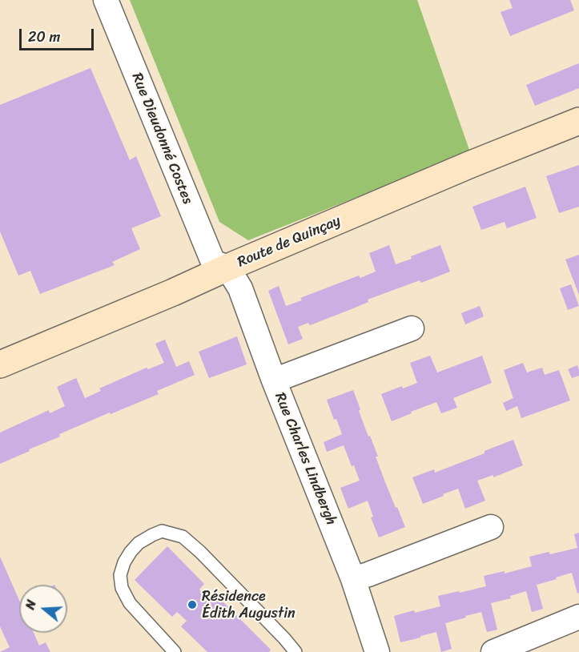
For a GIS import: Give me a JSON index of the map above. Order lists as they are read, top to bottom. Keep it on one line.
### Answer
{"streets":{"street":["Rue Dieudonné Costes","Route de Quinçay","Rue Charles Lindbergh"]},"crossings":[["Rue Dieudonné Costes","Route de Quinçay"],["Rue Dieudonné Costes","Rue Charles Lindbergh"],["Route de Quinçay","Rue Charles Lindbergh"]],"places":["Résidence Édith Augustin"],"scale_bar":"20 m","north":"left"}
